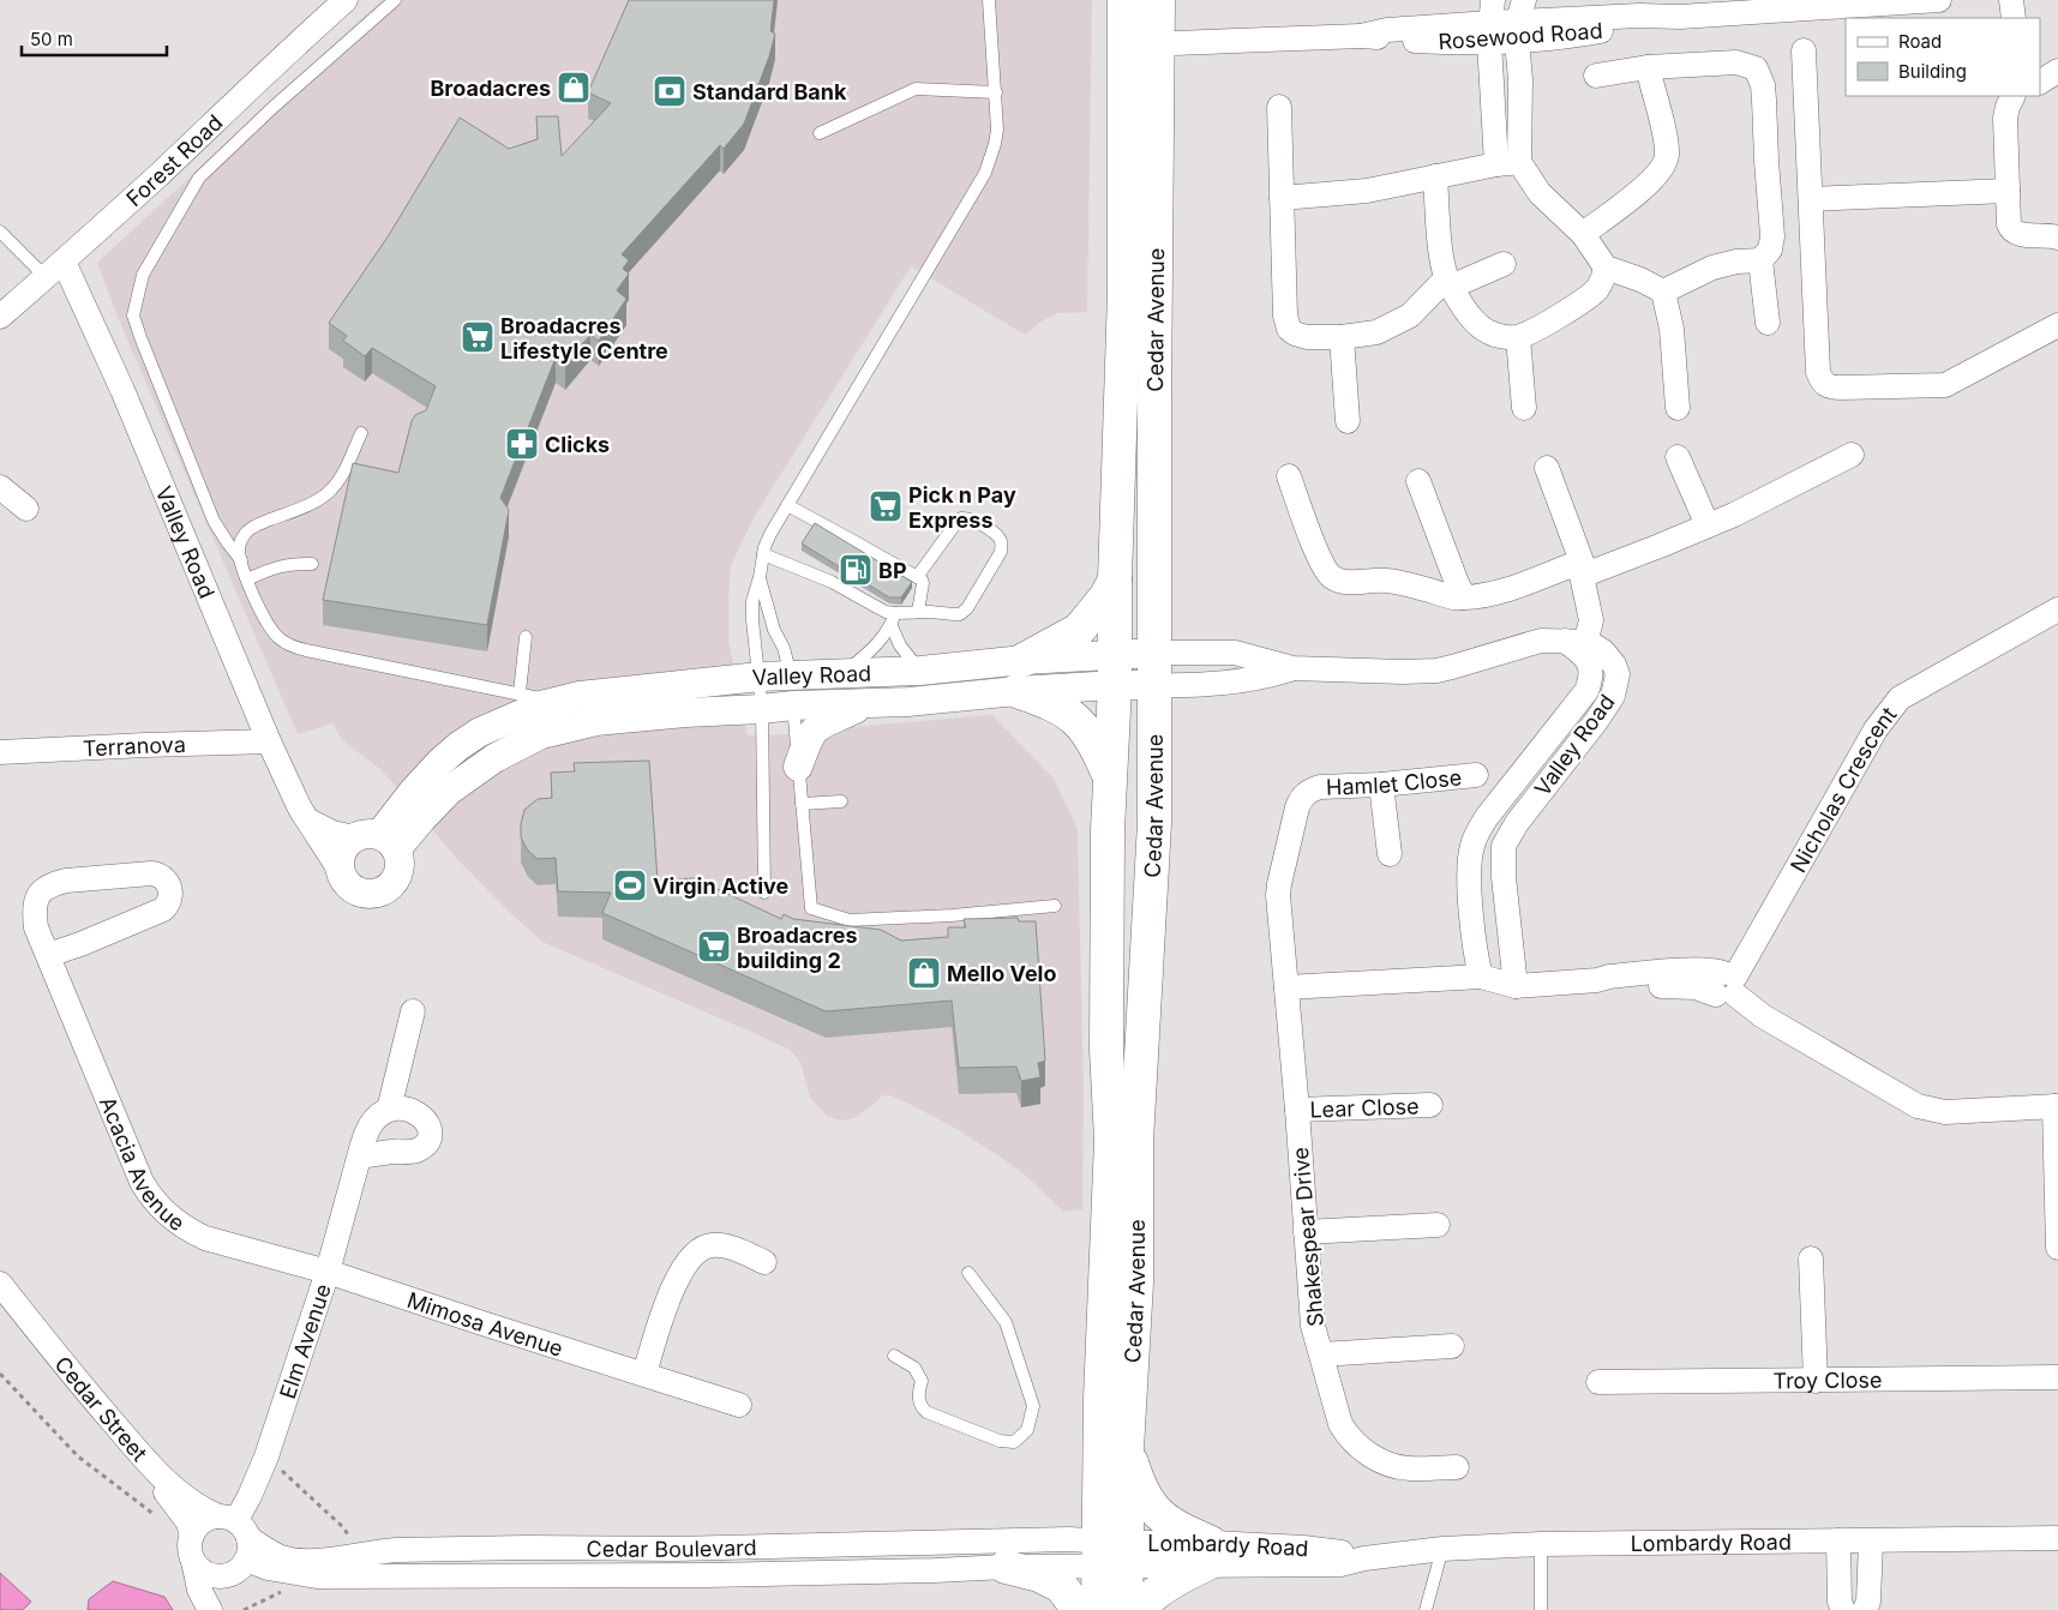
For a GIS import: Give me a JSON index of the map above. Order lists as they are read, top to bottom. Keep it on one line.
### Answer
{"streets":{"main road":["Cedar Avenue"],"street":["Rosewood Road","Forest Road","Valley Road","Terranova","Hamlet Close","Nicholas Crescent","Lear Close","Acacia Avenue","Shakespear Drive","Mimosa Avenue","Elm Avenue","Troy Close","Cedar Street","Lombardy Road","Cedar Boulevard"]},"crossings":[["Rosewood Road","Cedar Avenue"],["Forest Road","Valley Road"],["Cedar Avenue","Valley Road"],["Cedar Avenue","Lombardy Road"],["Cedar Avenue","Cedar Boulevard"],["Valley Road","Terranova"],["Hamlet Close","Shakespear Drive"],["Lear Close","Shakespear Drive"],["Acacia Avenue","Mimosa Avenue"],["Acacia Avenue","Elm Avenue"],["Mimosa Avenue","Elm Avenue"],["Elm Avenue","Cedar Street"],["Elm Avenue","Cedar Boulevard"],["Cedar Street","Cedar Boulevard"],["Lombardy Road","Cedar Boulevard"]],"places":{"shop":["Broadacres","Mello Velo"],"bank":["Standard Bank"],"supermarket":["Broadacres Lifestyle Centre","Pick n Pay Express","Broadacres building 2"],"pharmacy":["Clicks"],"fuel station":["BP"],"sports":["Virgin Active"]},"legend":["Road","Building"],"scale_bar":"50 m"}
